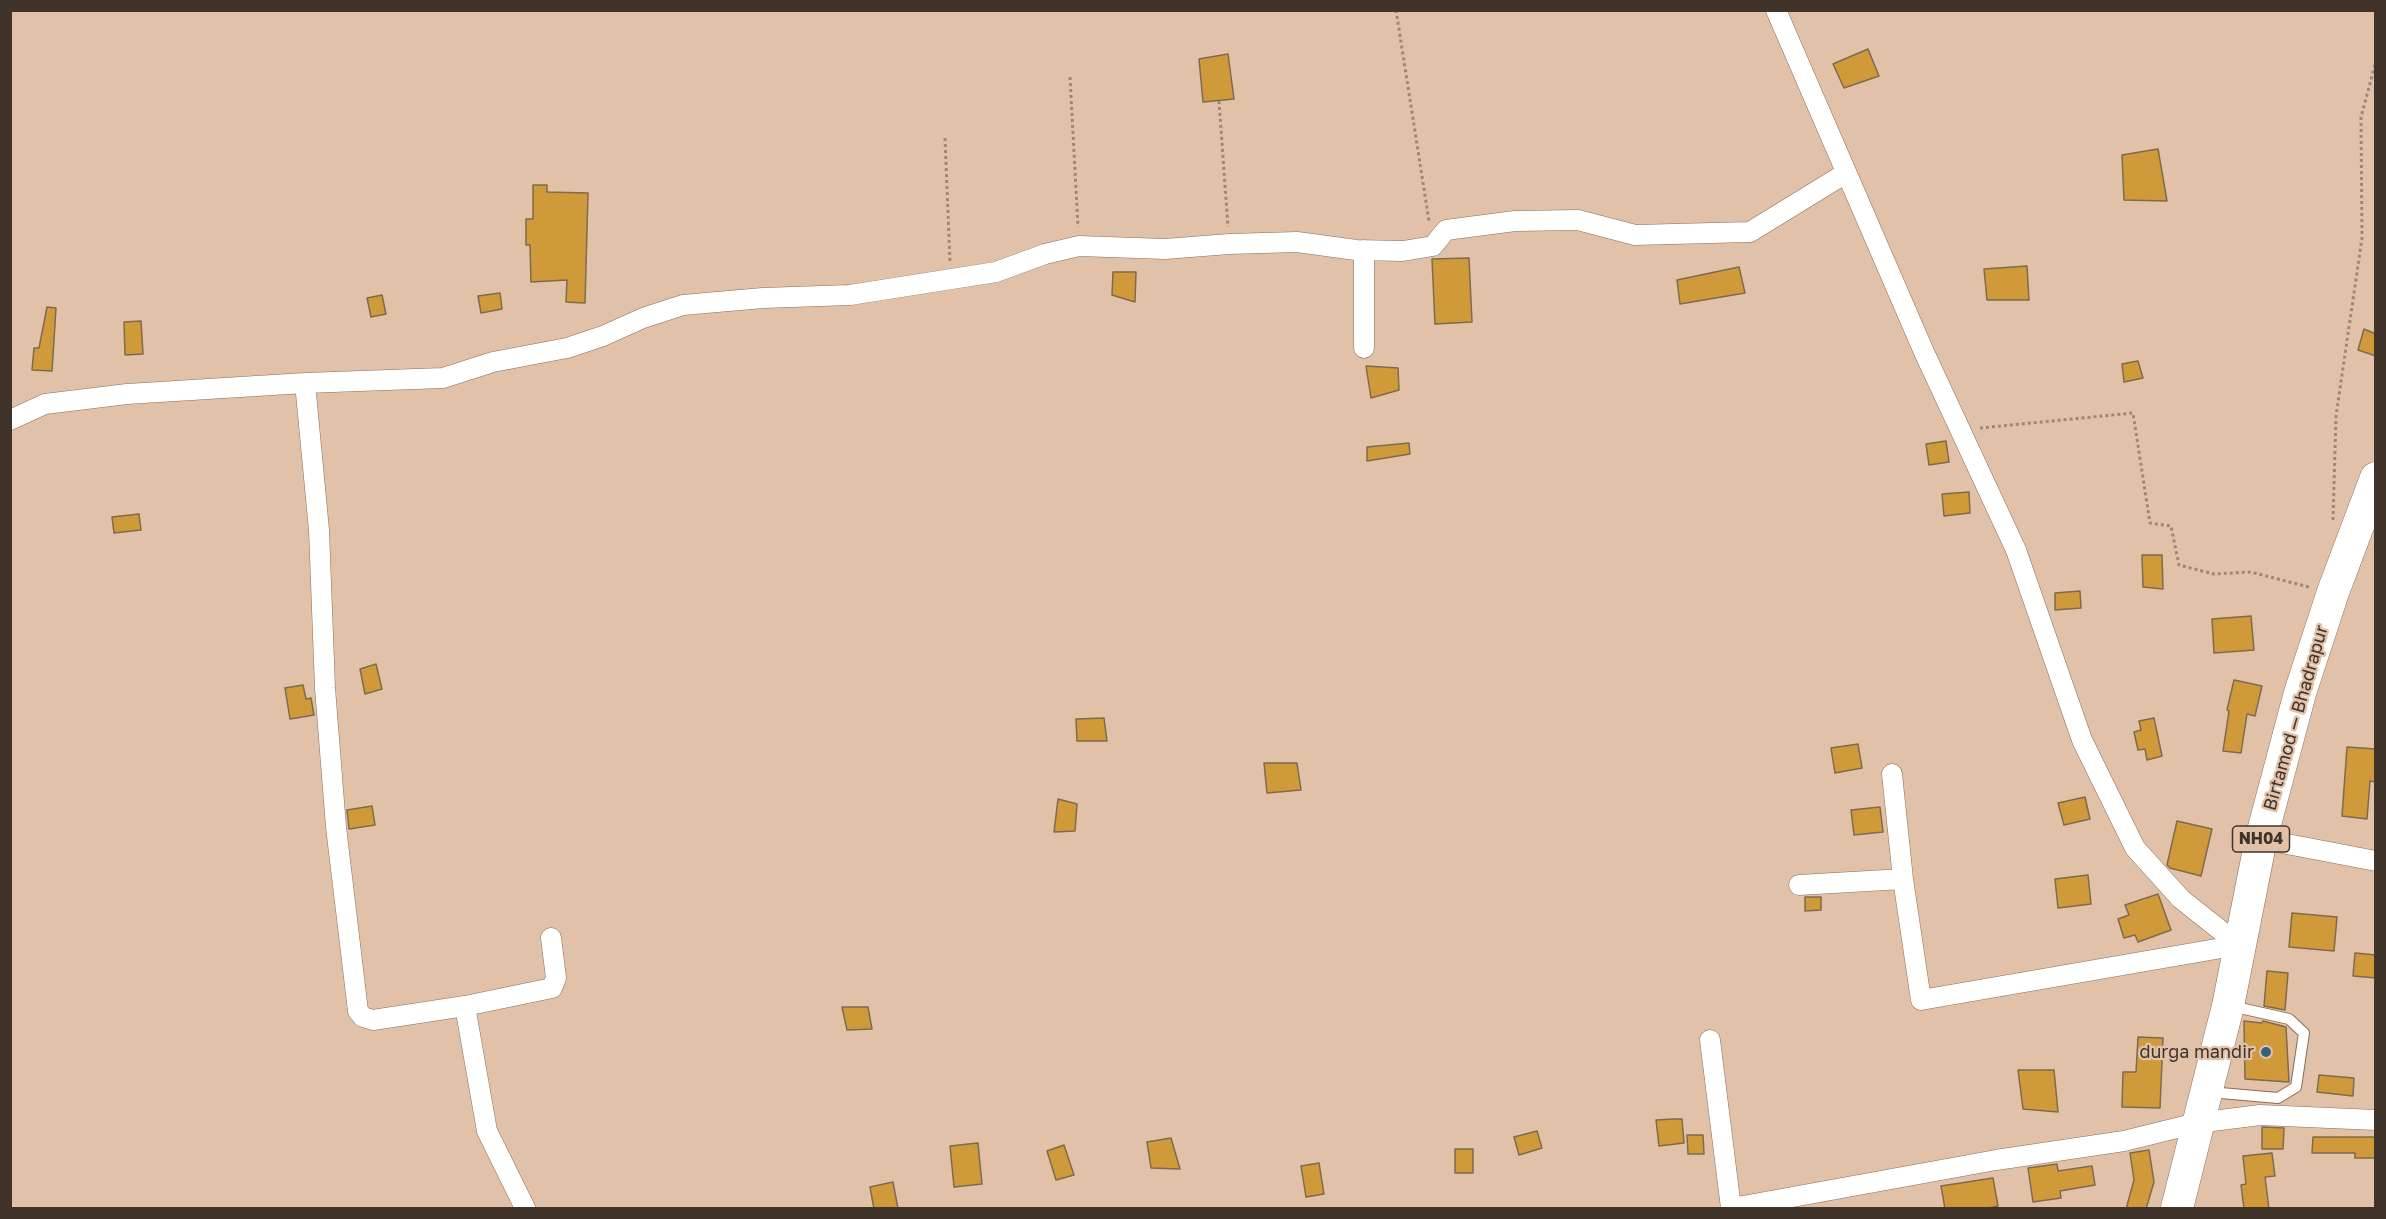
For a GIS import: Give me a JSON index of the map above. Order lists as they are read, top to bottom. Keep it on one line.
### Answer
{"streets":{"main road":["Birtamod — Bhadrapur","NH04"]},"places":["durga mandir"]}
